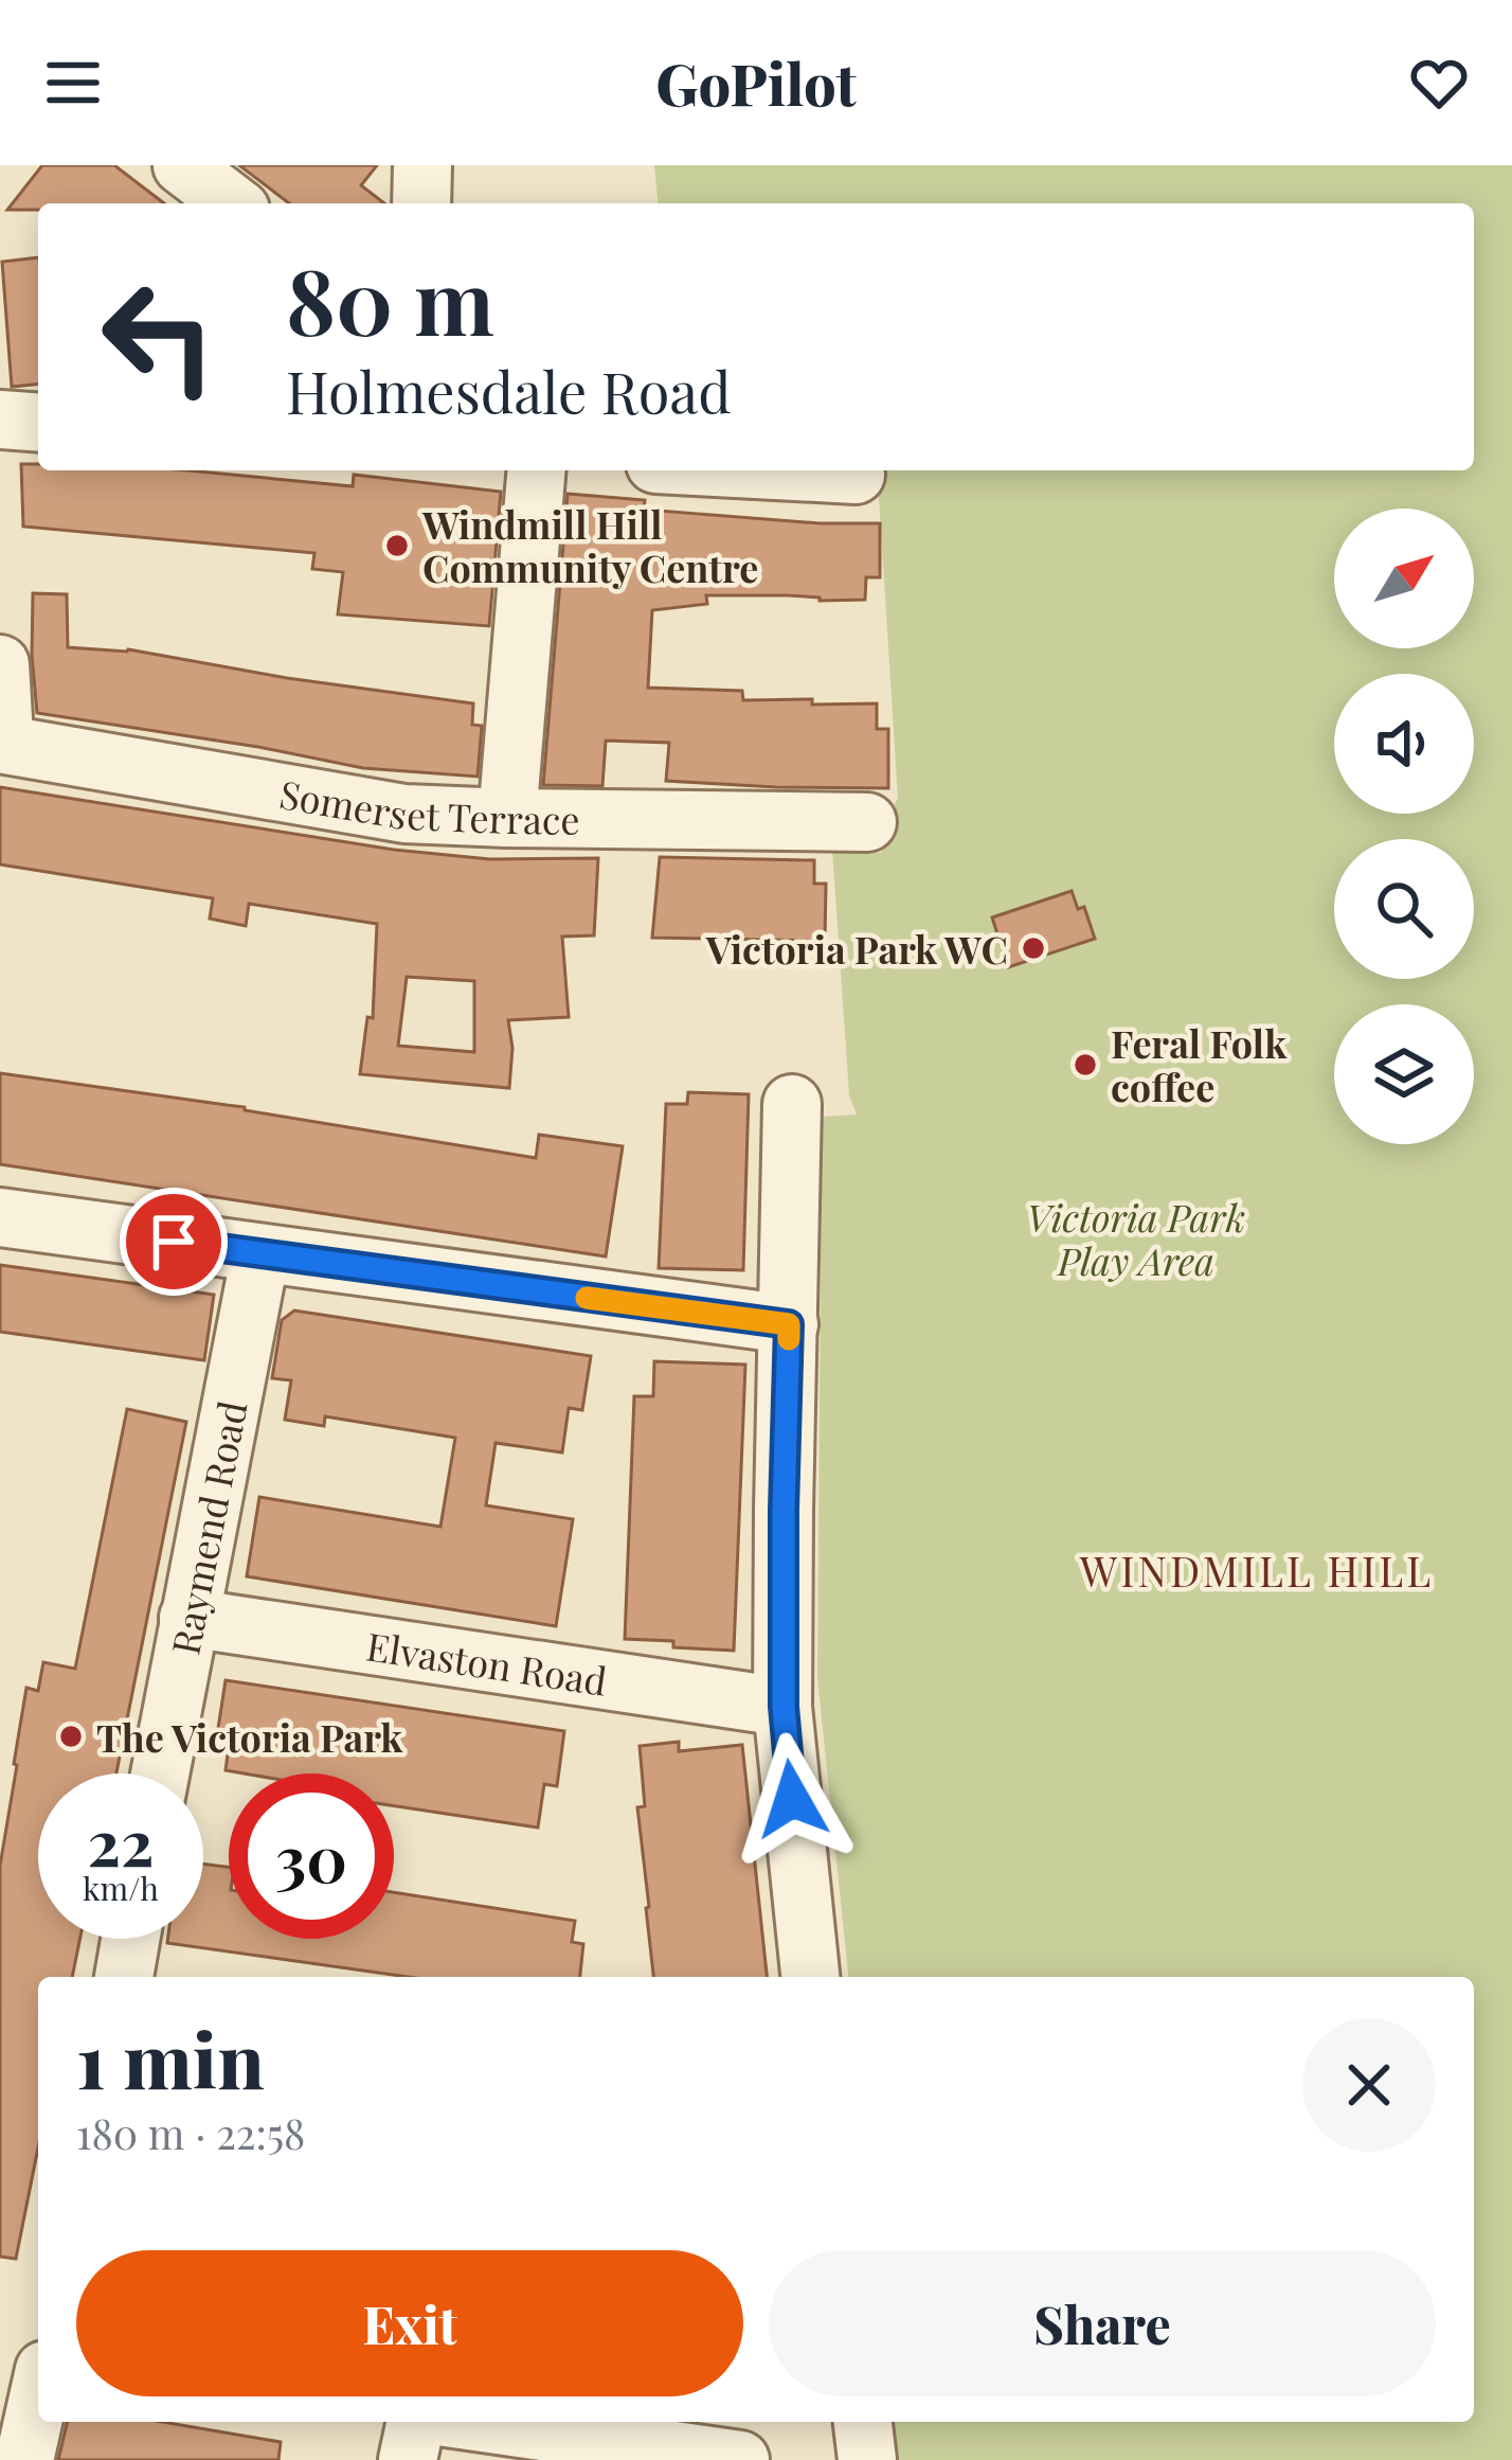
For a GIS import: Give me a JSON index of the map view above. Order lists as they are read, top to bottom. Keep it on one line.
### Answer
{"streets":{"street":["Somerset Terrace","Raymend Road","Elvaston Road"]},"crossings":[["Raymend Road","Elvaston Road"]],"districts":["WINDMILL HILL"],"parks":["Victoria Park Play Area"],"places":["Windmill Hill Community Centre","Victoria Park WC","Feral Folk coffee","The Victoria Park"],"north":"top right","page":{"header":"GoPilot","turn":["80 m","Holmesdale Road"],"speed":"22 km/h","limit":"30","heading":["1 min","180 m · 22:58"],"buttons":["Exit","Share"]}}
